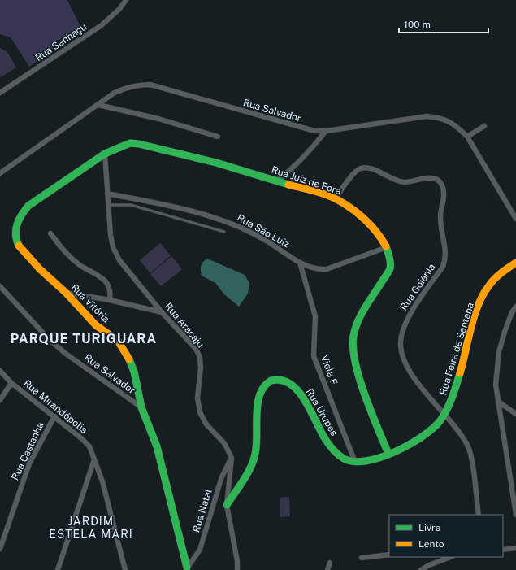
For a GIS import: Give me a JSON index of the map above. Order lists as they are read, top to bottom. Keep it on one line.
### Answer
{"streets":{"street":["Rua Sanhaçu","Rua Salvador","Rua Juíz de Fora","Rua São Luiz","Rua Goiânia","Rua Vitória","Rua Aracaju","Rua Feira de Santana","Viela F","Rua Mirandópolis","Rua Urupes","Rua Castanha","Rua Natal"]},"crossings":[["Rua Salvador","Rua Vitória"],["Rua Juíz de Fora","Rua São Luiz"],["Rua Juíz de Fora","Rua Goiânia"],["Rua Juíz de Fora","Rua Vitória"],["Rua Juíz de Fora","Rua Urupes"],["Rua São Luiz","Rua Aracaju"],["Rua São Luiz","Viela F"],["Rua Goiânia","Rua Feira de Santana"],["Rua Goiânia","Rua Urupes"],["Rua Vitória","Rua Aracaju"],["Rua Vitória","Rua Natal"],["Rua Aracaju","Rua Natal"],["Rua Feira de Santana","Rua Urupes"],["Viela F","Rua Urupes"],["Rua Mirandópolis","Rua Castanha"]],"districts":["PARQUE TURIGUARA","JARDIM ESTELA MARI"],"legend":["Livre","Lento"],"scale_bar":"100 m"}
